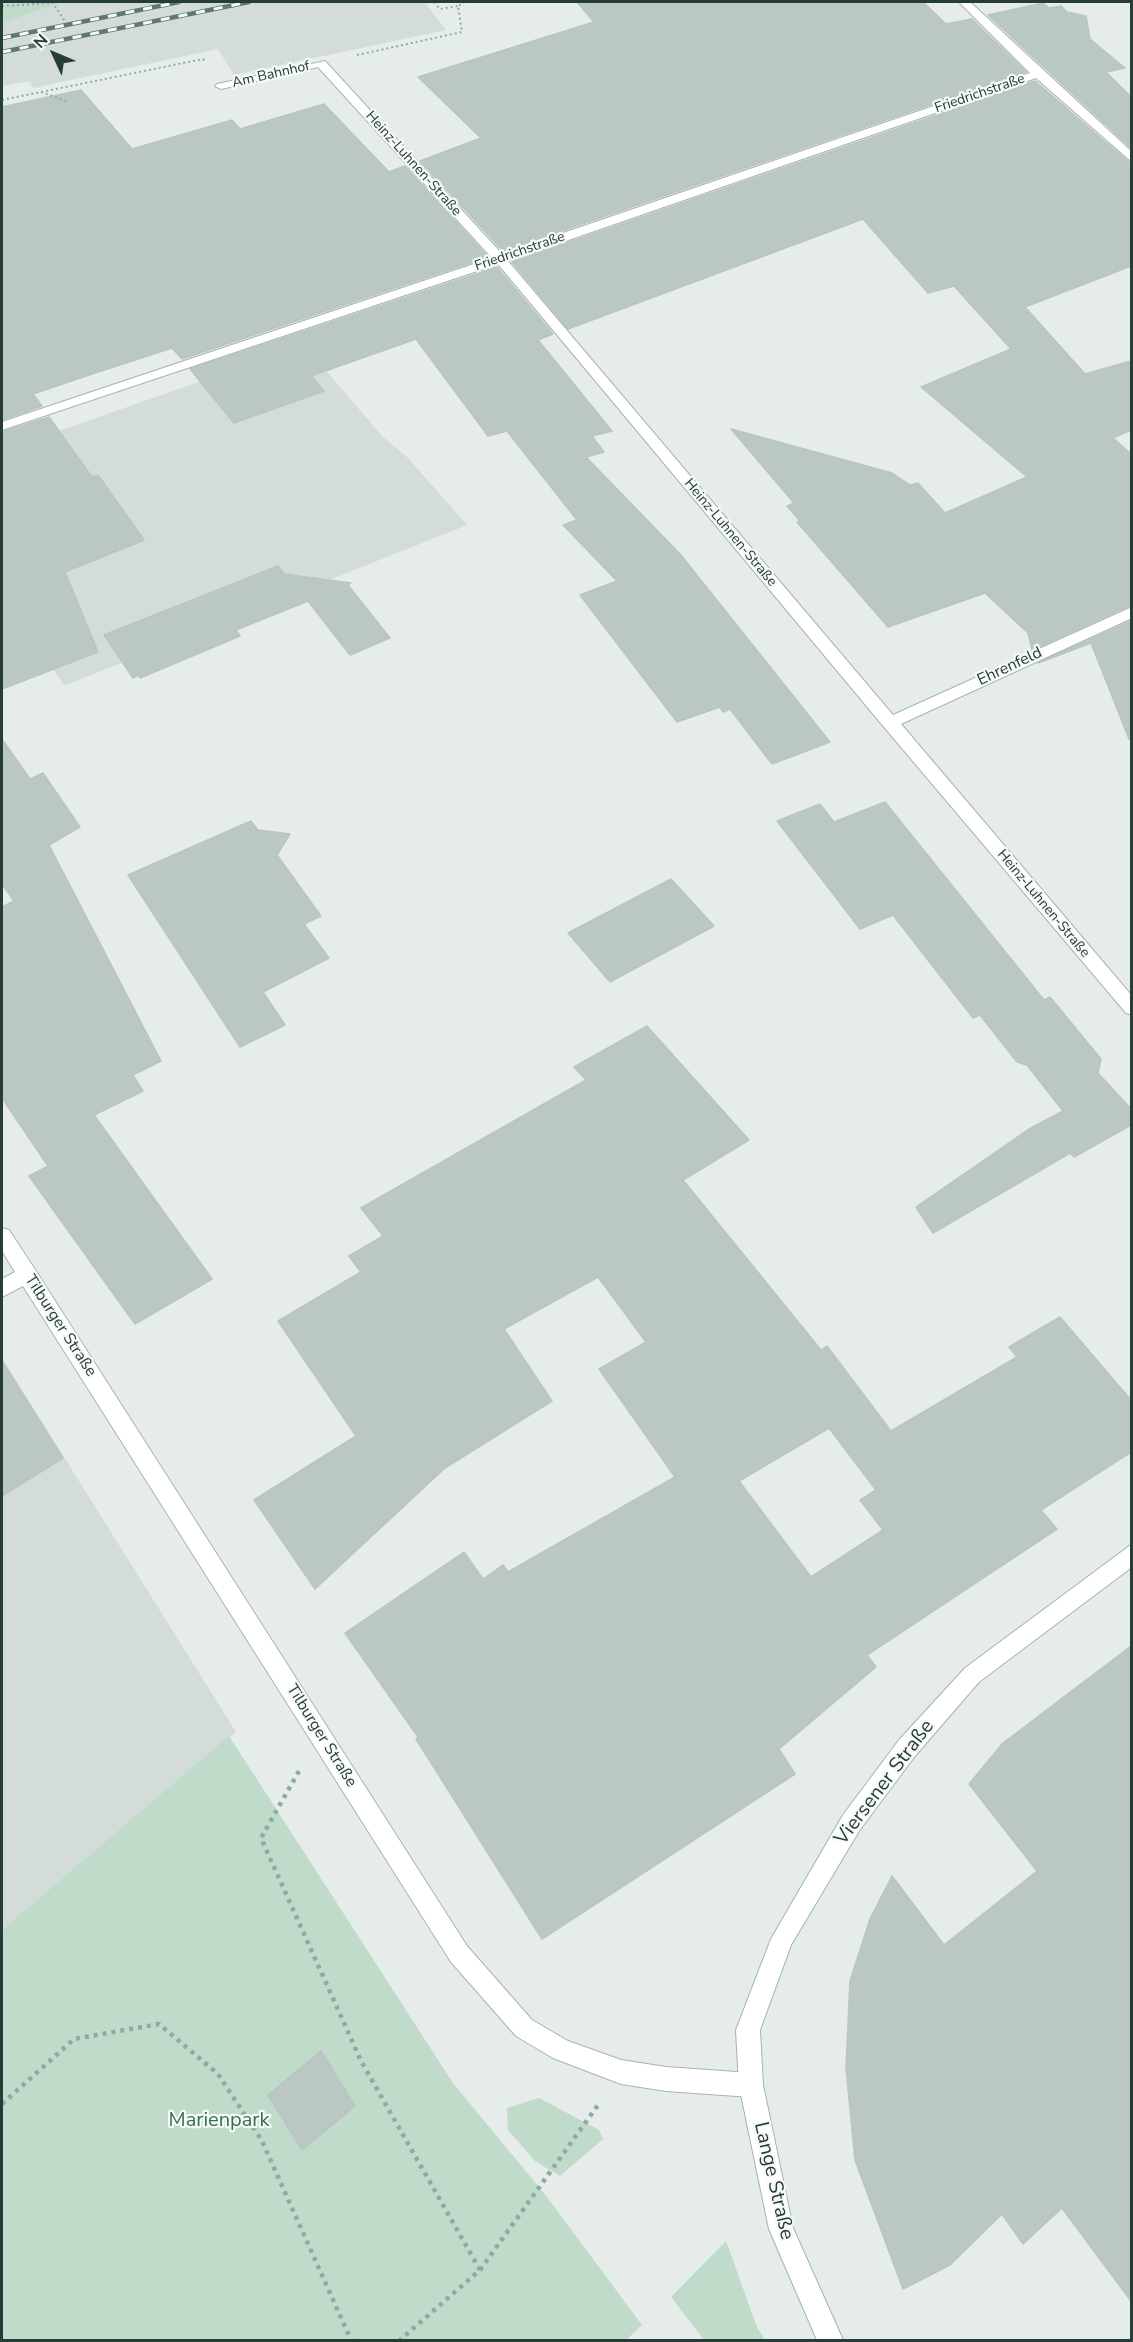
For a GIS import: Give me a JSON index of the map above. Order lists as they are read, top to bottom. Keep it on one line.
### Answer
{"streets":{"street":["Am Bahnhof","Friedrichstraße","Heinz-Luhnen-Straße","Ehrenfeld","Tilburger Straße","Viersener Straße","Lange Straße"]},"crossings":[["Am Bahnhof","Heinz-Luhnen-Straße"],["Friedrichstraße","Heinz-Luhnen-Straße"],["Heinz-Luhnen-Straße","Ehrenfeld"],["Tilburger Straße","Viersener Straße"],["Tilburger Straße","Lange Straße"],["Viersener Straße","Lange Straße"]],"parks":["Marienpark"],"north":"top left"}
